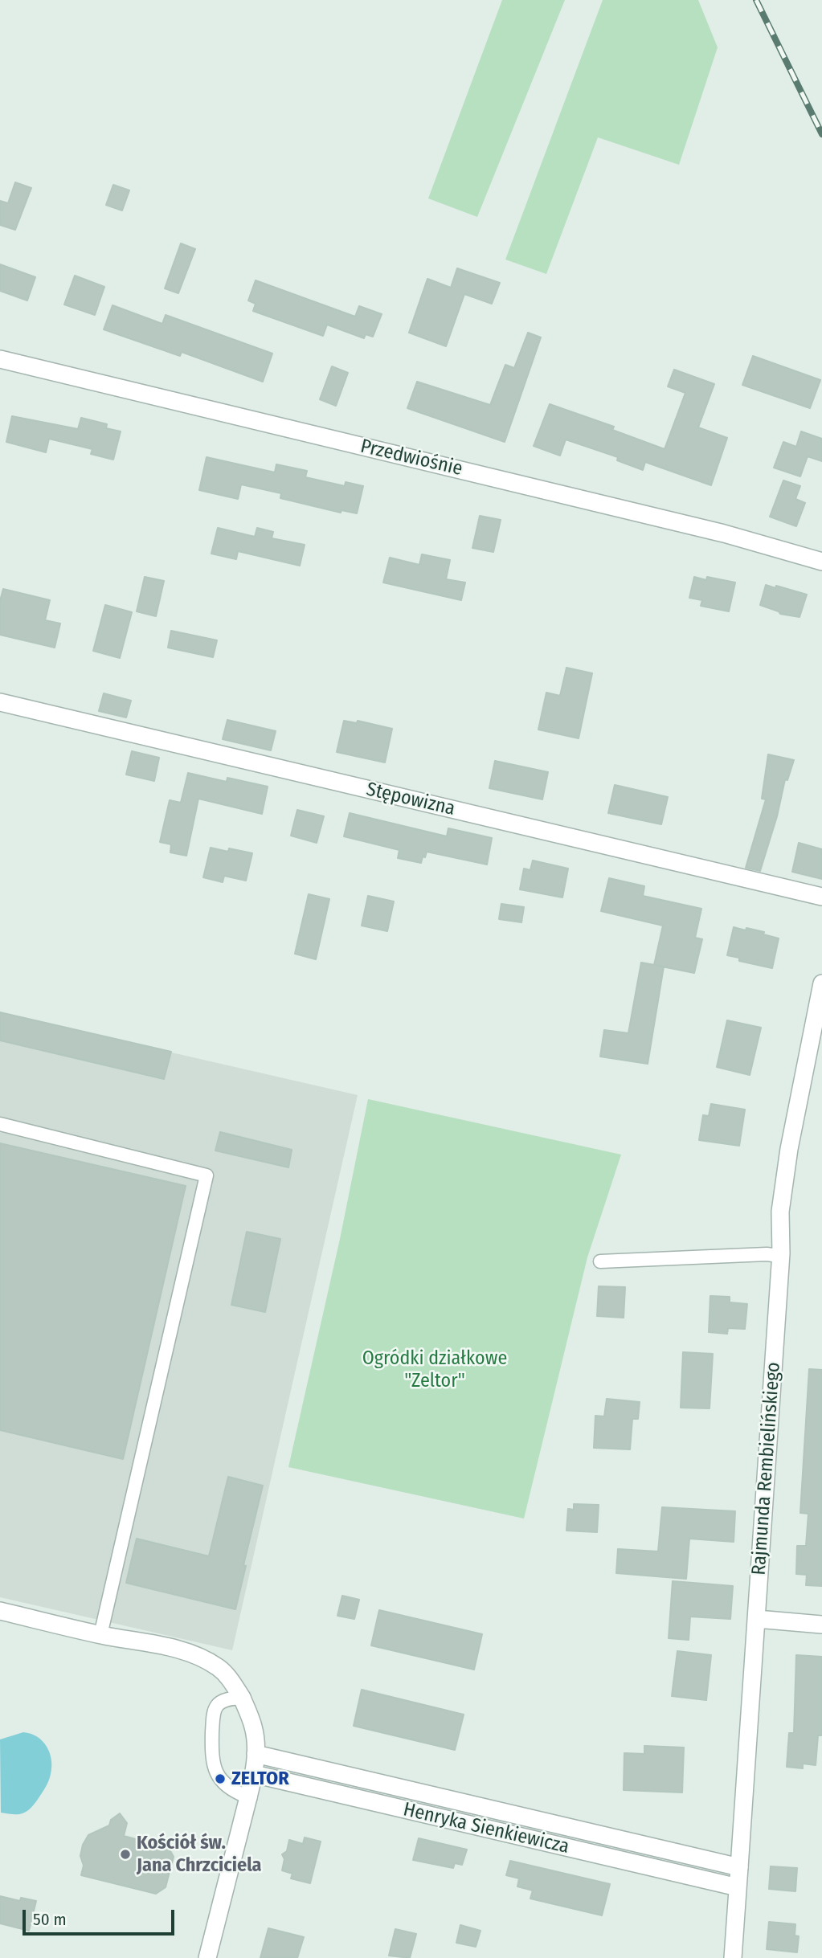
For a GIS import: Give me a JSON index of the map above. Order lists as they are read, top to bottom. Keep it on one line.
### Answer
{"streets":{"street":["Przedwiośnie","Stępowizna","Rajmunda Rembielińskiego","Henryka Sienkiewicza"]},"crossings":[["Rajmunda Rembielińskiego","Henryka Sienkiewicza"]],"parks":["Ogródki działkowe \"Zeltor\""],"places":["ZELTOR","Kościół św. Jana Chrzciciela"],"scale_bar":"50 m"}
